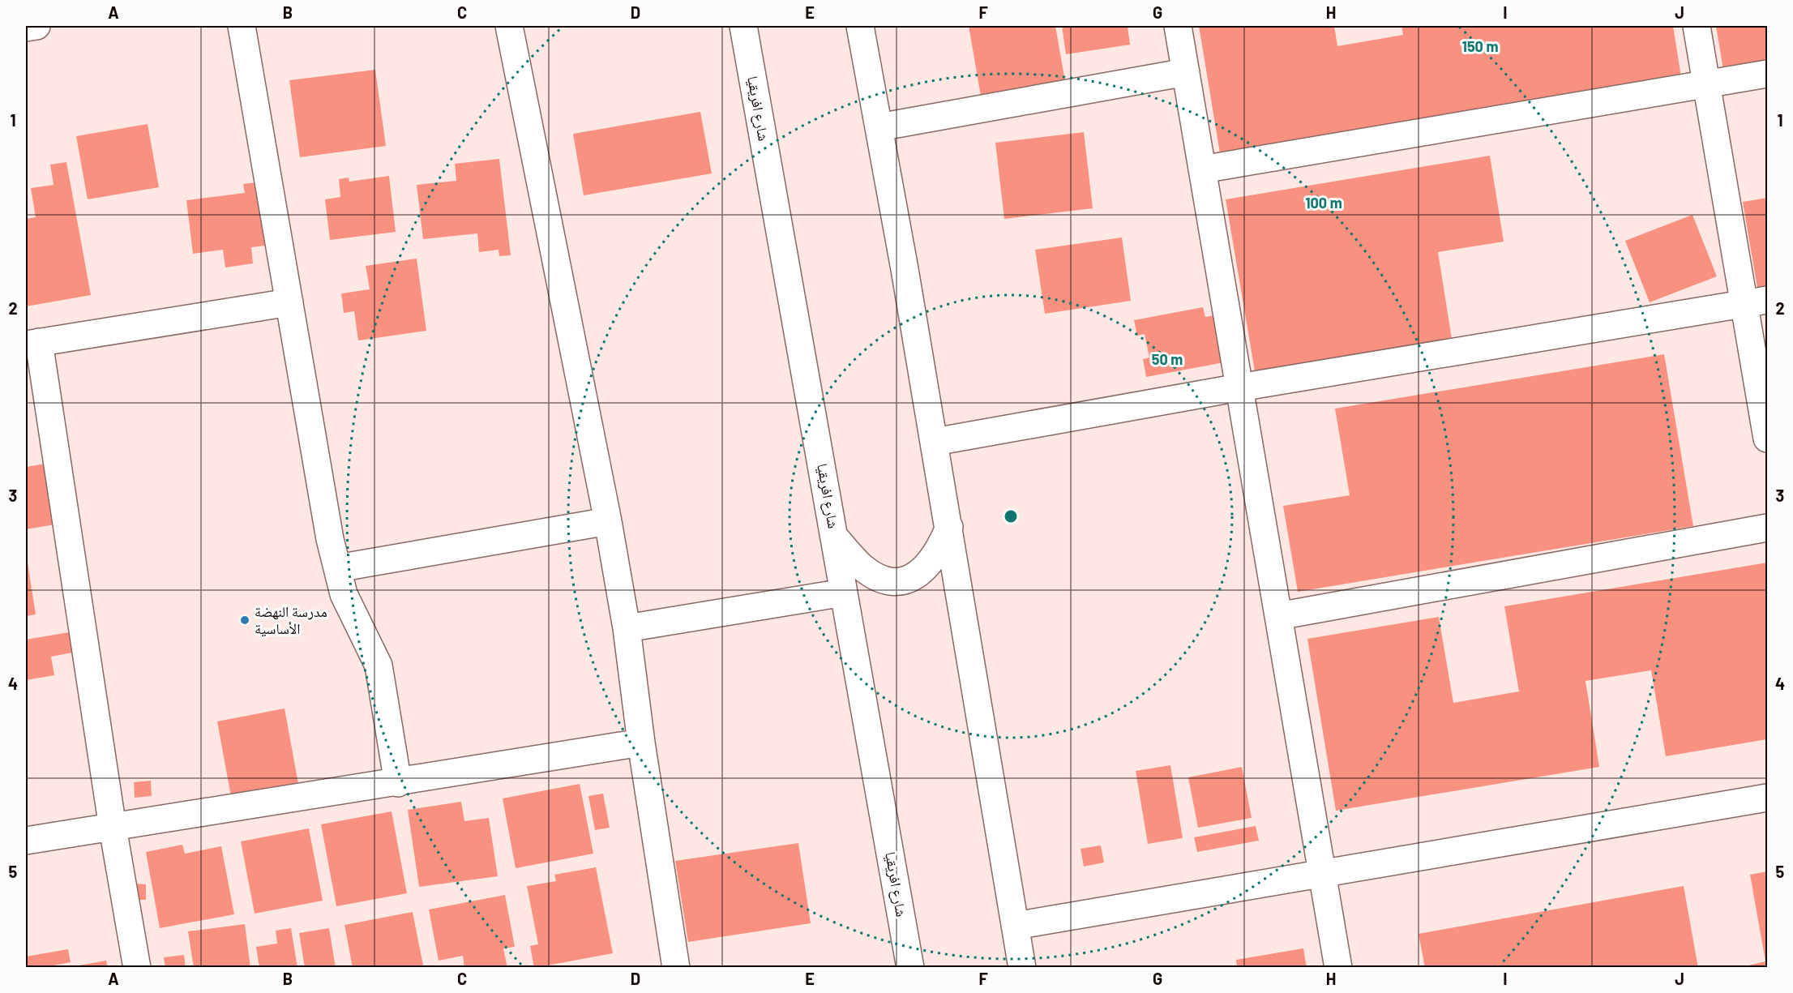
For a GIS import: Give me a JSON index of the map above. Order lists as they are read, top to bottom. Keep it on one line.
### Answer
{"streets":{"street":["شارع افريقيا"]},"places":["مدرسة النهضة الأساسية"],"grid":{"columns":["A","B","C","D","E","F","G","H","I","J"],"rows":["1","2","3","4","5"]},"rings":["150 m","100 m","50 m"]}
